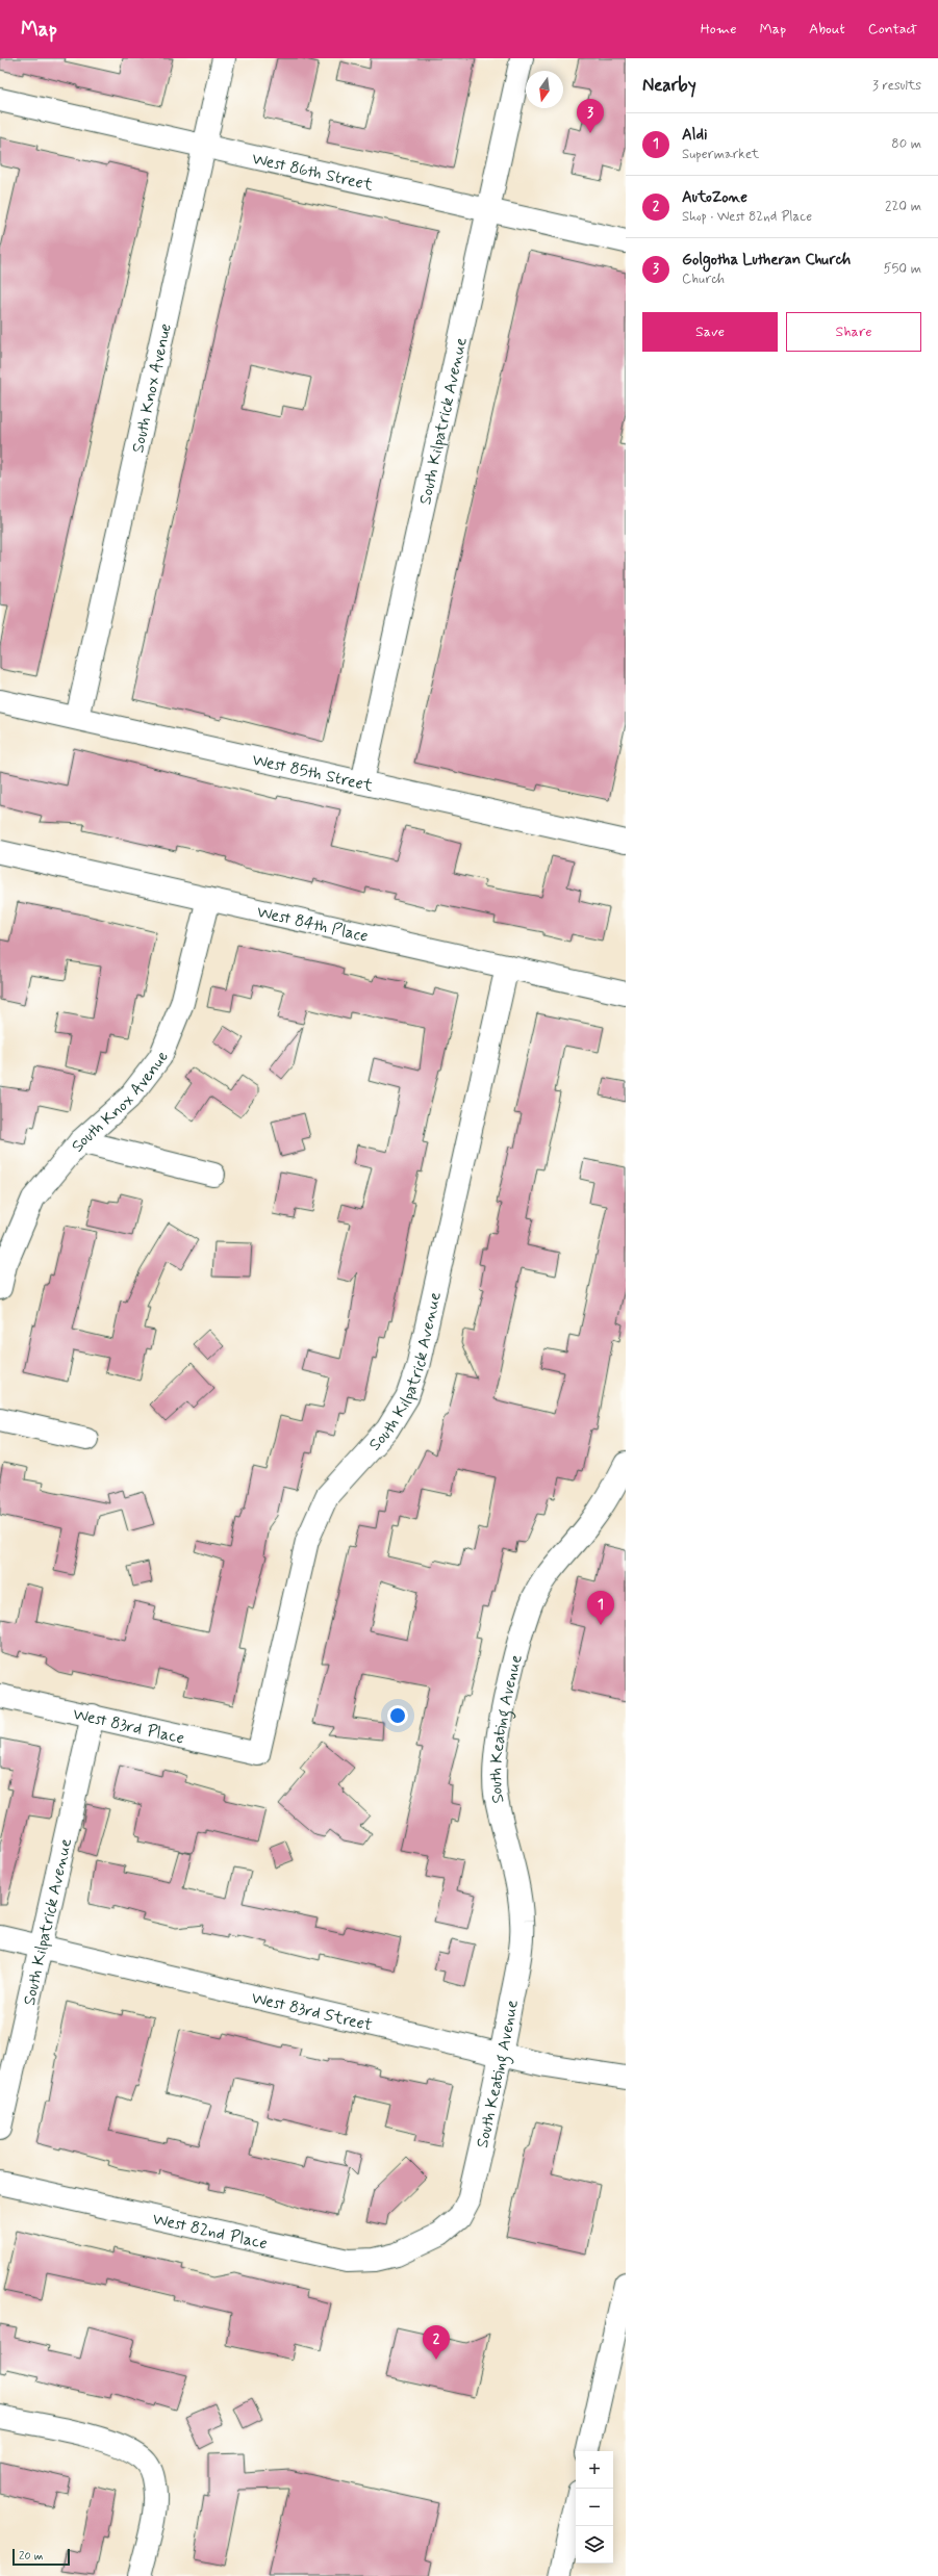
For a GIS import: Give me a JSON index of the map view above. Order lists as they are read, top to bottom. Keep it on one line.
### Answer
{"streets":{"street":["West 86th Street","South Knox Avenue","South Kilpatrick Avenue","West 85th Street","West 84th Place","West 83rd Place","South Keating Avenue","West 83rd Street","West 82nd Place"]},"crossings":[["West 86th Street","South Knox Avenue"],["West 86th Street","South Kilpatrick Avenue"],["South Knox Avenue","West 85th Street"],["South Knox Avenue","West 84th Place"],["South Kilpatrick Avenue","West 85th Street"],["South Kilpatrick Avenue","West 84th Place"],["South Kilpatrick Avenue","West 83rd Place"],["South Kilpatrick Avenue","West 83rd Street"],["South Keating Avenue","West 83rd Street"],["South Keating Avenue","West 82nd Place"]],"scale_bar":"20 m","north":"bottom","page":{"header":"Map","nav":["Home","Map","About","Contact"],"heading":["Nearby","3 results"],"pins":["3","1","2"],"list":[{"mark":"1","name":"Aldi","note":"Supermarket","value":"80 m"},{"mark":"2","name":"AutoZone","note":"Shop · West 82nd Place","value":"220 m"},{"mark":"3","name":"Golgotha Lutheran Church","note":"Church","value":"550 m"}],"buttons":["Save","Share"],"map_buttons":["+","−"],"scale":"20 m"}}
